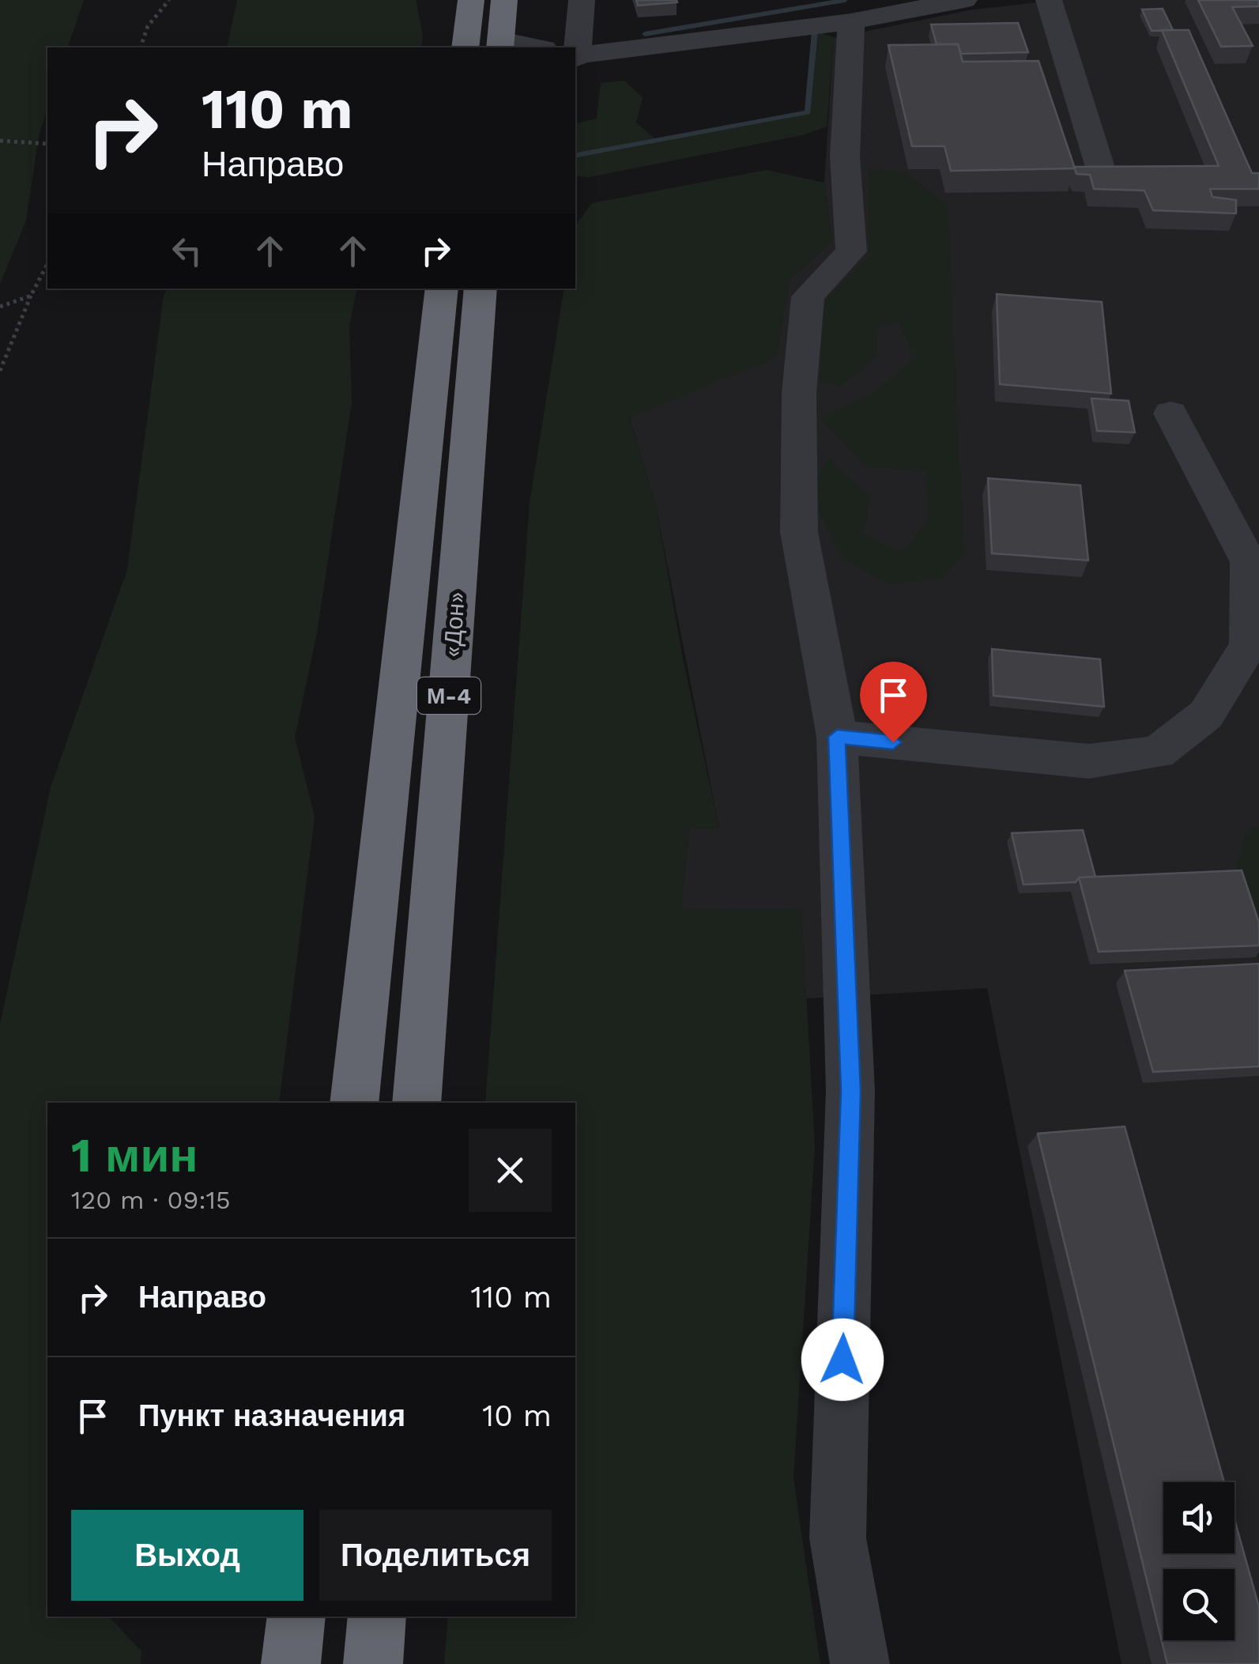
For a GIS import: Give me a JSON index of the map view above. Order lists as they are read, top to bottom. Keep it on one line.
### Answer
{"streets":{"highway":["«Дон»","М-4"]},"page":{"turn":["110 m","Направо"],"heading":["1 мин","120 m · 09:15"],"list":[{"name":"Направо","value":"110 m"},{"name":"Пункт назначения","value":"10 m"}],"buttons":["Выход","Поделиться"]}}
